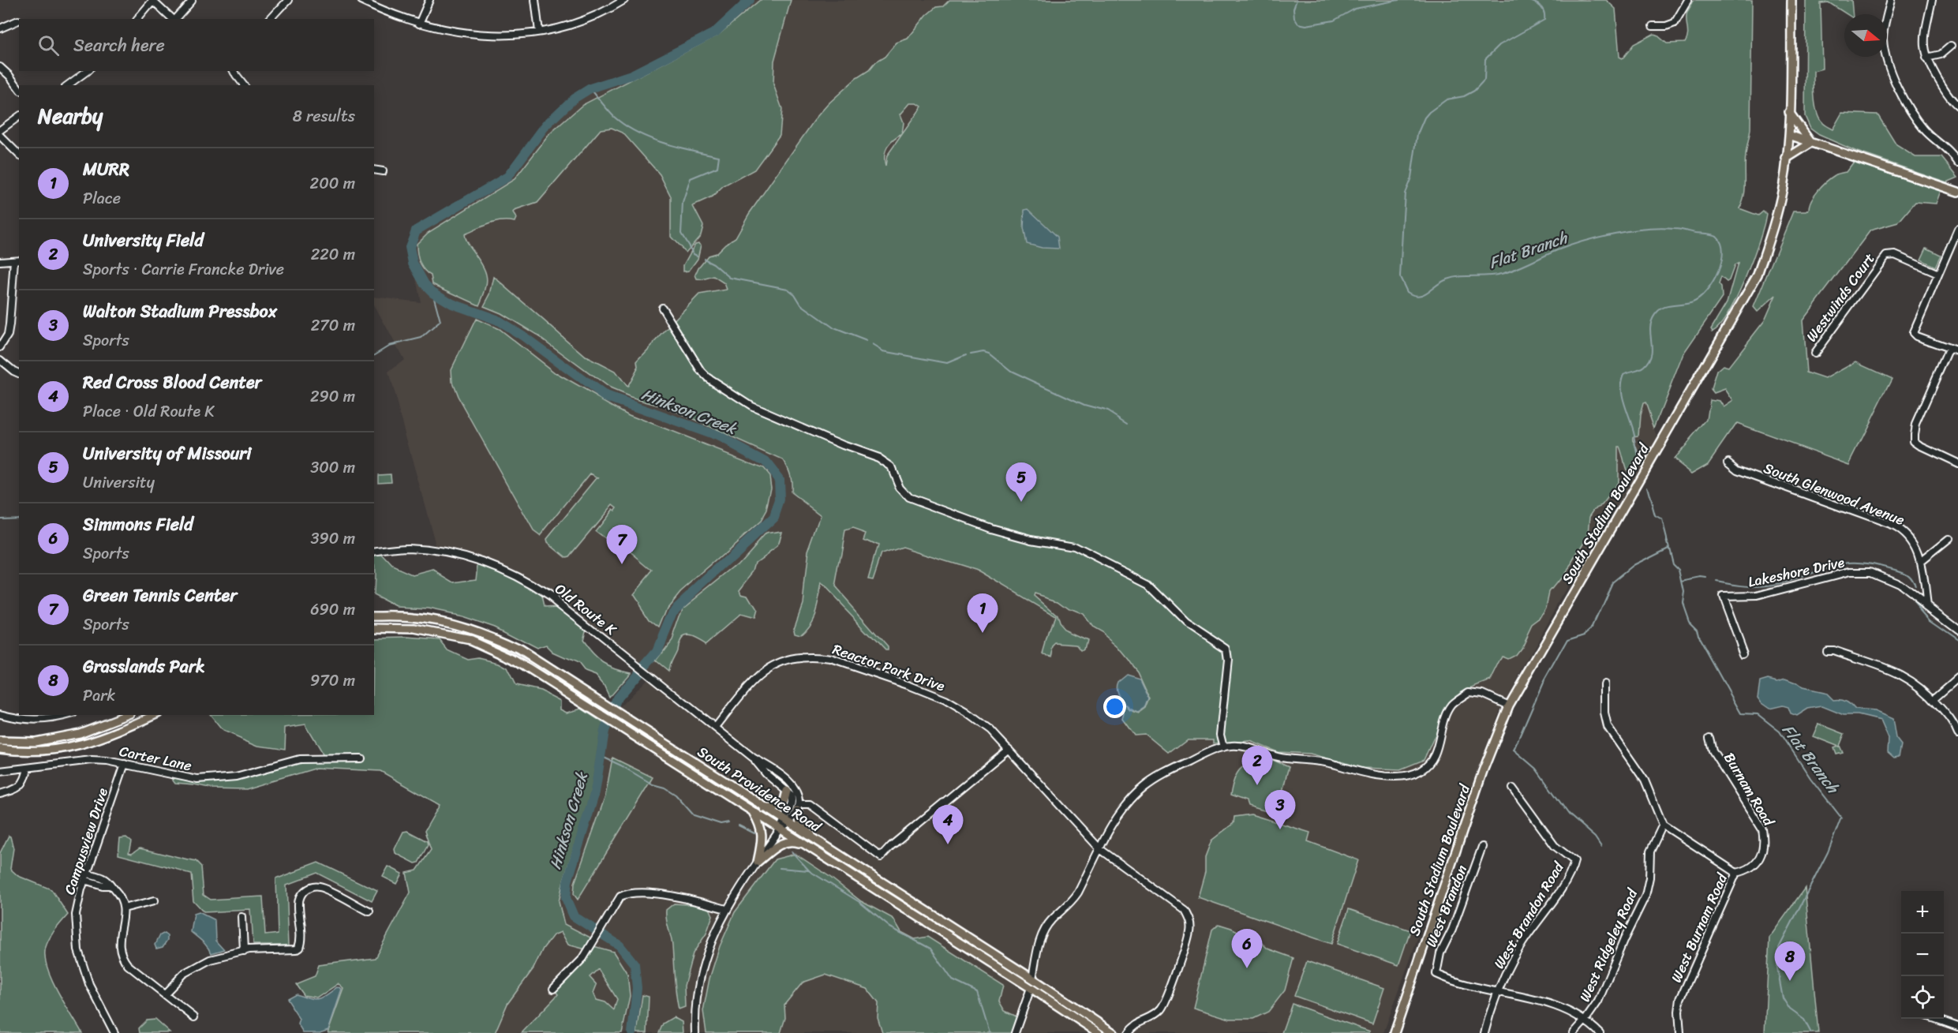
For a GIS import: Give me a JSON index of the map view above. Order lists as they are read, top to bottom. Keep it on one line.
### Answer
{"streets":{"main road":["South Stadium Boulevard","South Providence Road"],"street":["Westwinds Court","South Glenwood Avenue","Lakeshore Drive","Old Route K","Reactor Park Drive","Carter Lane","Burnam Road","Campusview Drive","West Brandon","West Brandon Road","West Burnam Road","West Ridgeley Road"]},"crossings":[["South Glenwood Avenue","Lakeshore Drive"],["Old Route K","Reactor Park Drive"],["Old Route K","South Providence Road"],["Reactor Park Drive","South Providence Road"],["Carter Lane","Campusview Drive"],["Burnam Road","West Burnam Road"],["West Brandon","West Brandon Road"]],"water":["Flat Branch","Hinkson Creek"],"north":"right","page":{"search":"Search here","heading":["Nearby","8 results"],"list":[{"mark":"1","name":"MURR","note":"Place","value":"200 m"},{"mark":"2","name":"University Field","note":"Sports · Carrie Francke Drive","value":"220 m"},{"mark":"3","name":"Walton Stadium Pressbox","note":"Sports","value":"270 m"},{"mark":"4","name":"Red Cross Blood Center","note":"Place · Old Route K","value":"290 m"},{"mark":"5","name":"University of Missouri","note":"University","value":"300 m"},{"mark":"6","name":"Simmons Field","note":"Sports","value":"390 m"},{"mark":"7","name":"Green Tennis Center","note":"Sports","value":"690 m"},{"mark":"8","name":"Grasslands Park","note":"Park","value":"970 m"}],"pins":["5","7","1","2","3","4","6","8"],"map_buttons":["+","−"]}}
